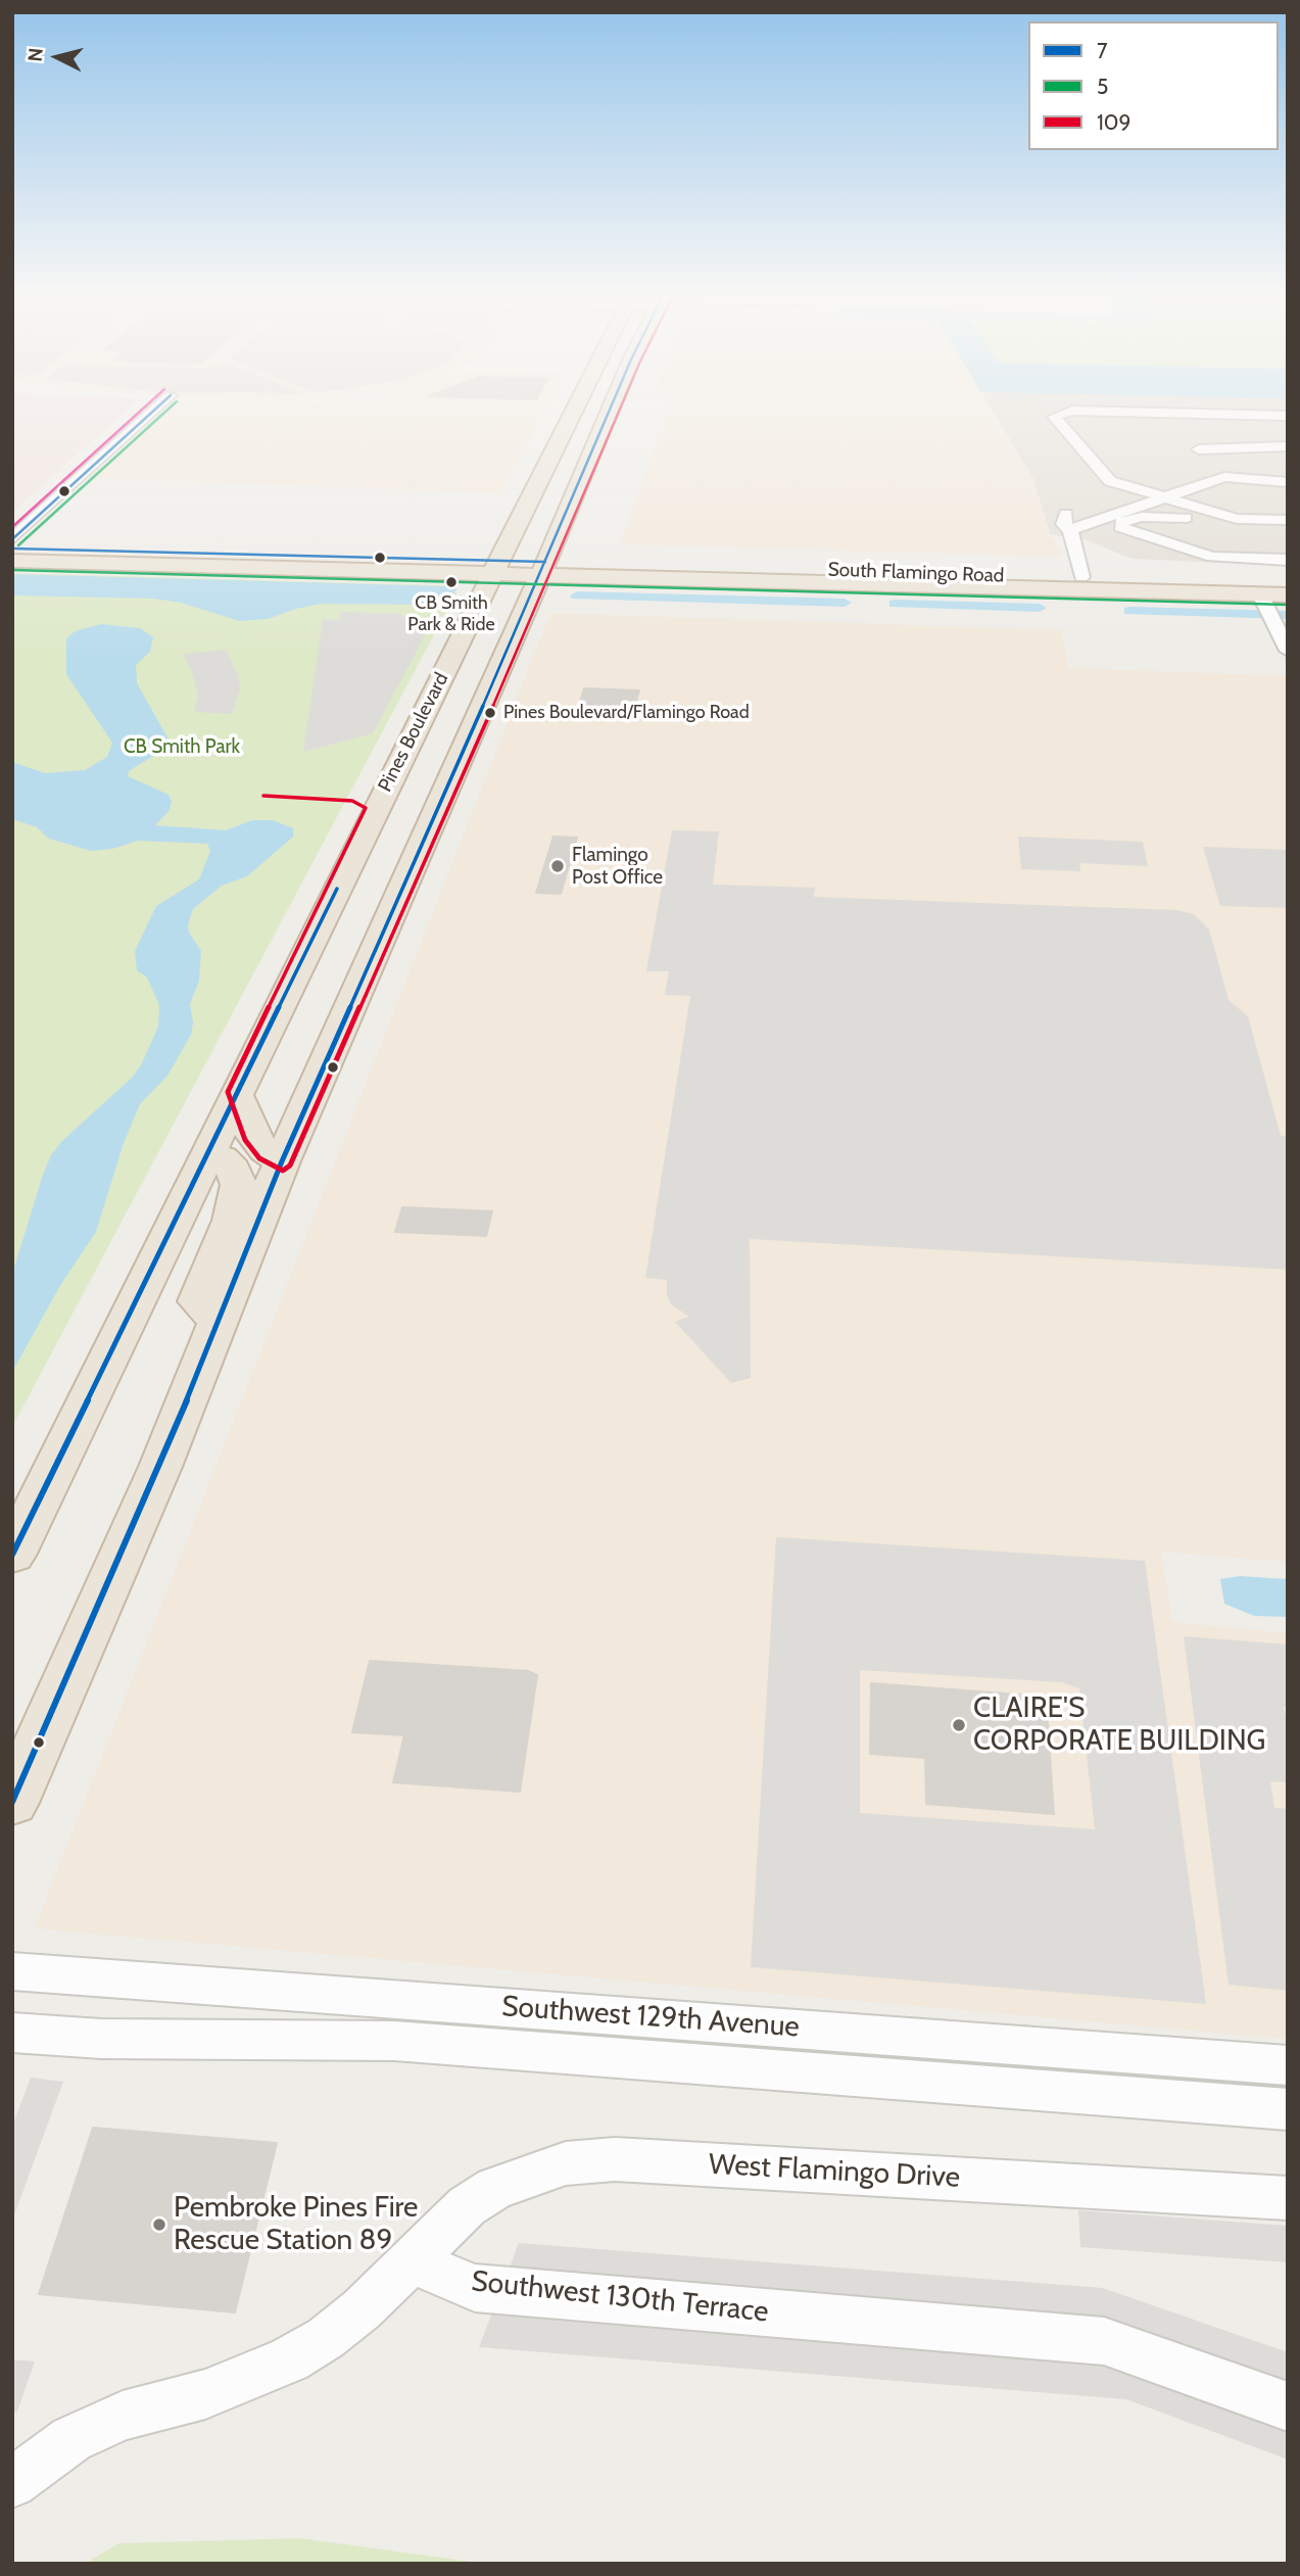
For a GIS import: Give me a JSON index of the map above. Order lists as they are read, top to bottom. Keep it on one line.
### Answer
{"streets":{"highway":["South Flamingo Road","Pines Boulevard"],"street":["Southwest 129th Avenue","West Flamingo Drive","Southwest 130th Terrace"]},"crossings":[["West Flamingo Drive","Southwest 130th Terrace"]],"parks":["CB Smith Park"],"places":["CB Smith Park & Ride","Pines Boulevard/Flamingo Road","Flamingo Post Office","CLAIRE'S CORPORATE BUILDING","Pembroke Pines Fire Rescue Station 89"],"lines":["transit line 7","transit line 5","transit line 109"],"legend":["7","5","109"],"north":"left"}
